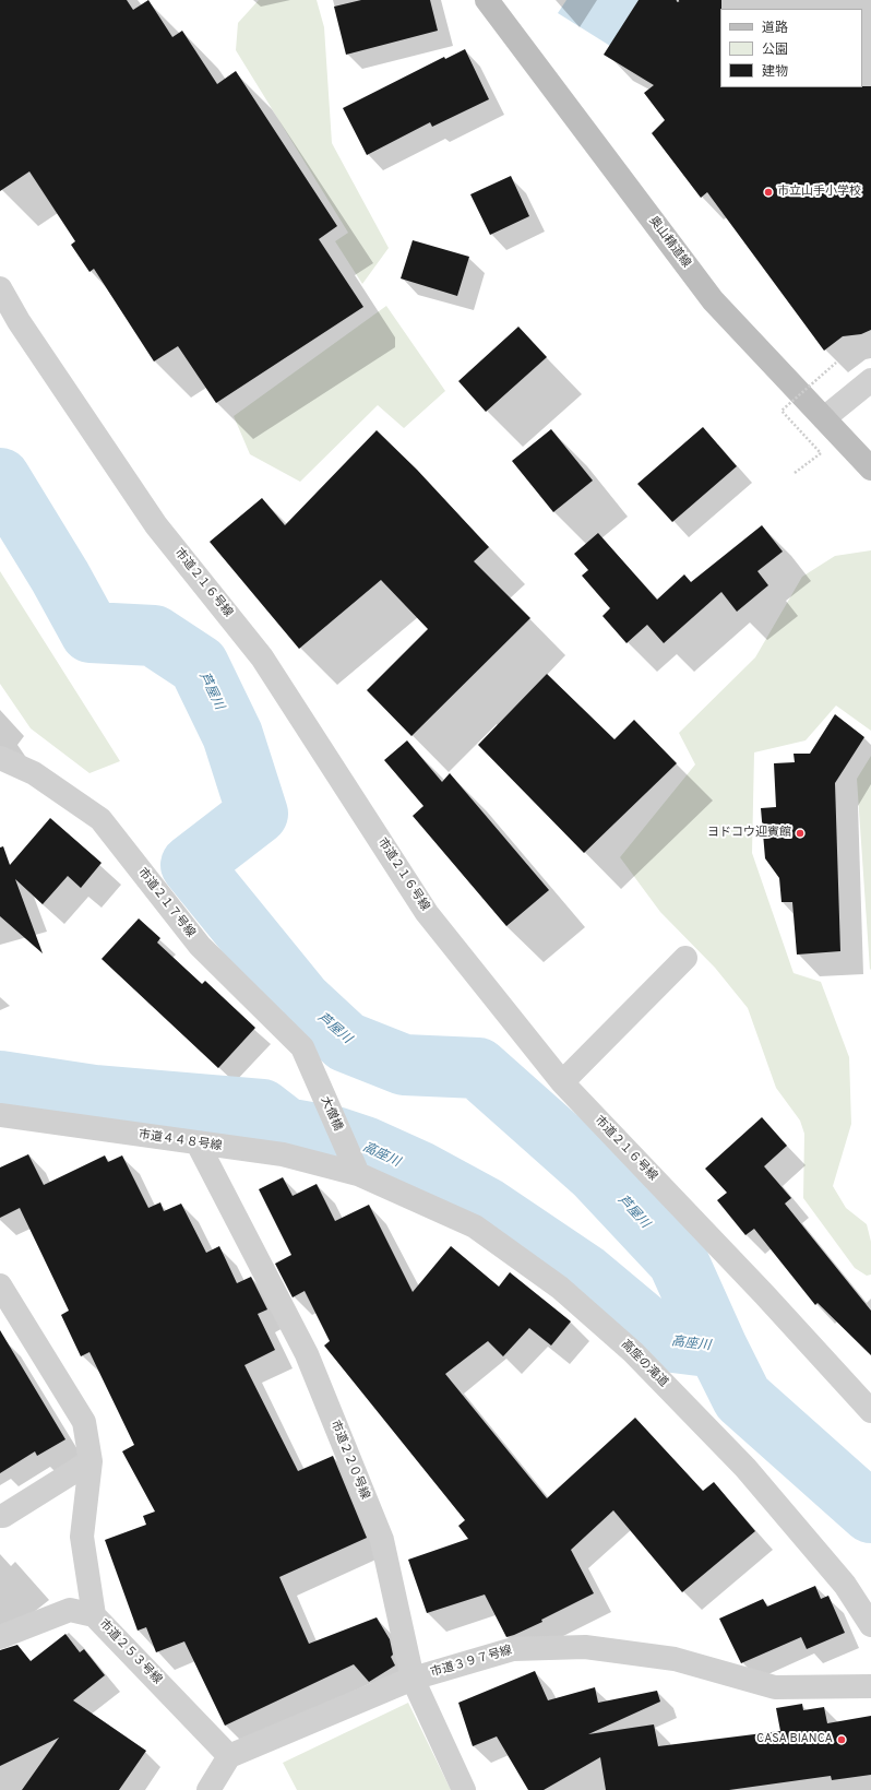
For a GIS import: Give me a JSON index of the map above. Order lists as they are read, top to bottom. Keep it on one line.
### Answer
{"streets":{"main road":["奥山精道線"],"street":["市道２１６号線","市道２１７号線","大僧橋","市道４４８号線","高座の滝道","市道２２０号線","市道２５３号線","市道３９７号線"]},"crossings":[["市道２１７号線","大僧橋"],["大僧橋","市道４４８号線"],["大僧橋","高座の滝道"],["市道４４８号線","高座の滝道"],["市道４４８号線","市道２２０号線"],["市道２２０号線","市道３９７号線"],["市道２５３号線","市道３９７号線"]],"water":["芦屋川","高座川"],"places":["市立山手小学校","ヨドコウ迎賓館","CASA BIANCA"],"legend":["道路","公園","建物"]}
